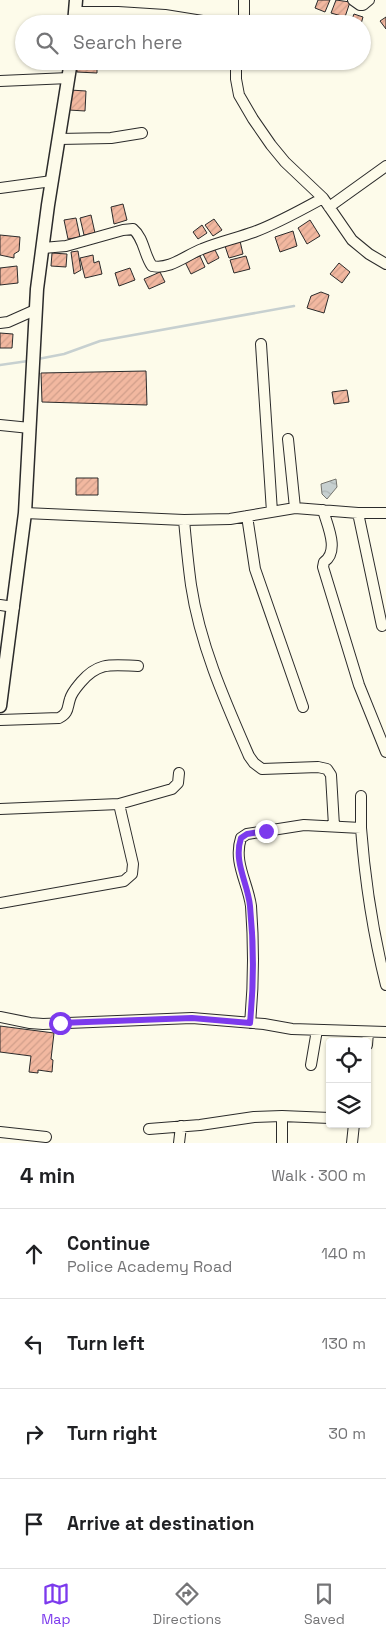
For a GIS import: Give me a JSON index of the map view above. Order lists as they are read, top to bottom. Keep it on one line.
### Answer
{"page":{"search":"Search here","heading":["4 min","Walk · 300 m"],"list":[["Continue","Police Academy Road","140 m"],["Turn left","130 m"],["Turn right","30 m"],"Arrive at destination"],"nav":["Map","Directions","Saved"]}}
